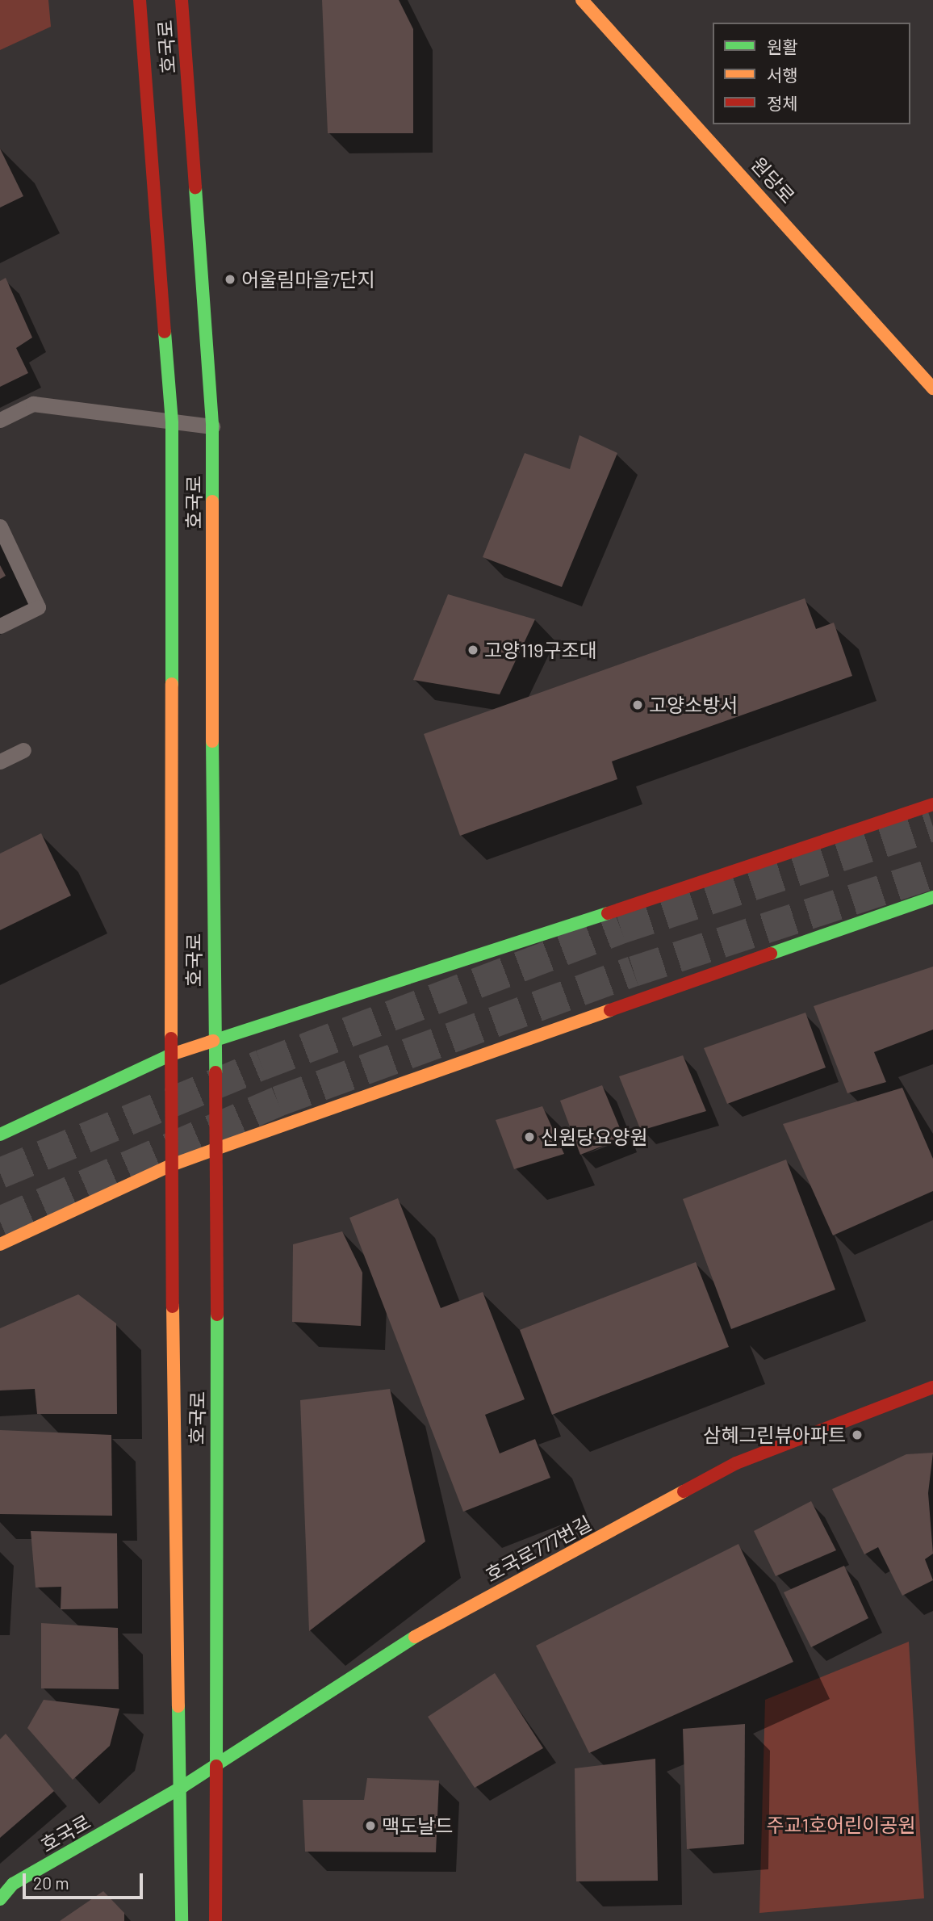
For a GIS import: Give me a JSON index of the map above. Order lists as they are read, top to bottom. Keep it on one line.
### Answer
{"streets":{"main road":["호국로","원당로","호국로777번길"]},"crossings":[["호국로","호국로777번길"]],"parks":["주교1호어린이공원"],"places":["어울림마을7단지","고양119구조대","고양소방서","신원당요양원","삼혜그린뷰아파트","맥도날드"],"legend":["원활","서행","정체"],"scale_bar":"20 m"}
